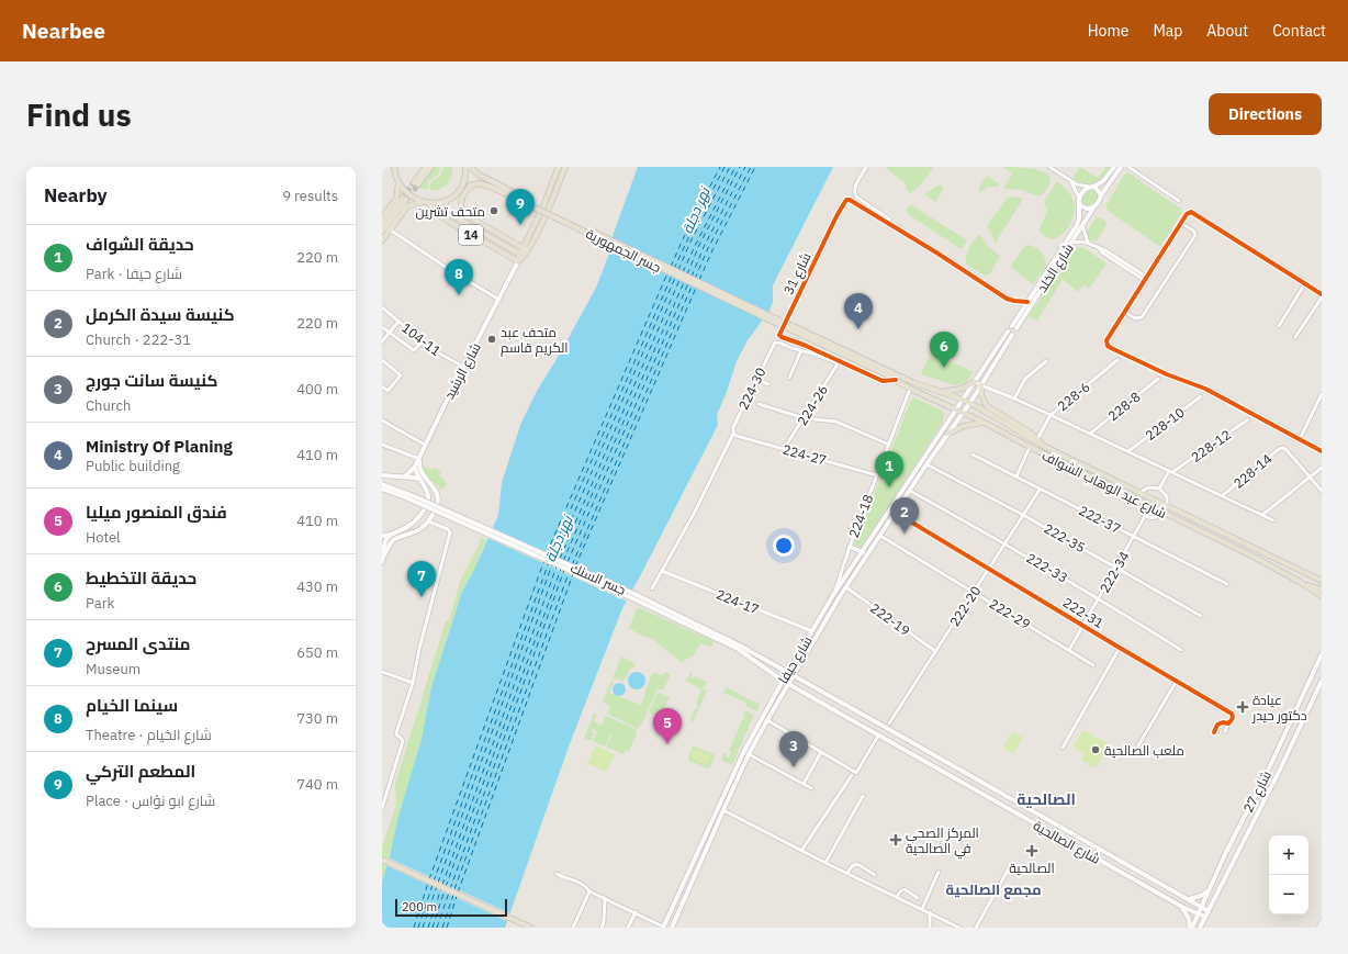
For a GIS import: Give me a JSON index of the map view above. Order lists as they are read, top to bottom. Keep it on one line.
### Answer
{"streets":{"main road":["14","جسر الجمهورية","شارع الخلد","شارع الرشيد","شارع عبد الوهاب الشواف","جسر السنك","شارع حيفا","شارع 27","شارع الصالحية"],"street":["شارع 31","104-11","224-30","228-6","224-26","228-8","228-10","228-12","224-27","228-14","224-18","222-37","222-35","222-33","222-34","224-17","222-20","222-31","222-29","222-19"]},"crossings":[["14","شارع الرشيد"],["جسر الجمهورية","شارع عبد الوهاب الشواف"],["شارع الخلد","شارع 31"],["شارع 31","224-26"],["104-11","شارع الرشيد"],["224-30","224-27"],["224-30","224-17"],["224-26","224-27"],["224-27","224-18"],["شارع عبد الوهاب الشواف","224-18"],["شارع عبد الوهاب الشواف","شارع حيفا"],["224-18","شارع حيفا"],["222-37","222-34"],["222-37","222-20"],["222-35","222-34"],["222-35","222-20"],["222-35","شارع حيفا"],["222-33","222-34"],["222-33","222-20"],["222-33","شارع حيفا"],["222-34","222-31"],["222-34","222-29"],["جسر السنك","شارع الصالحية"],["224-17","شارع حيفا"],["222-20","222-31"],["222-20","222-29"],["222-20","222-19"],["222-31","شارع حيفا"],["222-29","شارع حيفا"],["222-19","شارع حيفا"],["شارع حيفا","شارع الصالحية"],["شارع 27","شارع الصالحية"]],"districts":["الصالحية","مجمع الصالحية"],"water":["نهر دجلة"],"places":{"other":["متحف تشرين","متحف عبد الكريم قاسم","ملعب الصالحية"],"health":["عيادة دكتور حيدر","المركز الصحي في الصالحية","الصالحية"]},"scale_bar":"200 m","page":{"header":"Nearbee","nav":["Home","Map","About","Contact"],"buttons":"Directions","title":"Find us","heading":["Nearby","9 results"],"pins":["9","8","4","6","1","2","7","5","3"],"list":[{"mark":"1","name":"حديقة الشواف","note":"Park · شارع حيفا","value":"220 m"},{"mark":"2","name":"كنيسة سيدة الكرمل","note":"Church · 222-31","value":"220 m"},{"mark":"3","name":"كنيسة سانت جورج","note":"Church","value":"400 m"},{"mark":"4","name":"Ministry Of Planing","note":"Public building","value":"410 m"},{"mark":"5","name":"فندق المنصور ميليا","note":"Hotel","value":"410 m"},{"mark":"6","name":"حديقة التخطيط","note":"Park","value":"430 m"},{"mark":"7","name":"منتدى المسرح","note":"Museum","value":"650 m"},{"mark":"8","name":"سينما الخيام","note":"Theatre · شارع الخيام","value":"730 m"},{"mark":"9","name":"المطعم التركي","note":"Place · شارع ابو نؤاس","value":"740 m"}],"map_buttons":["+","−"],"scale":"200 m"}}
